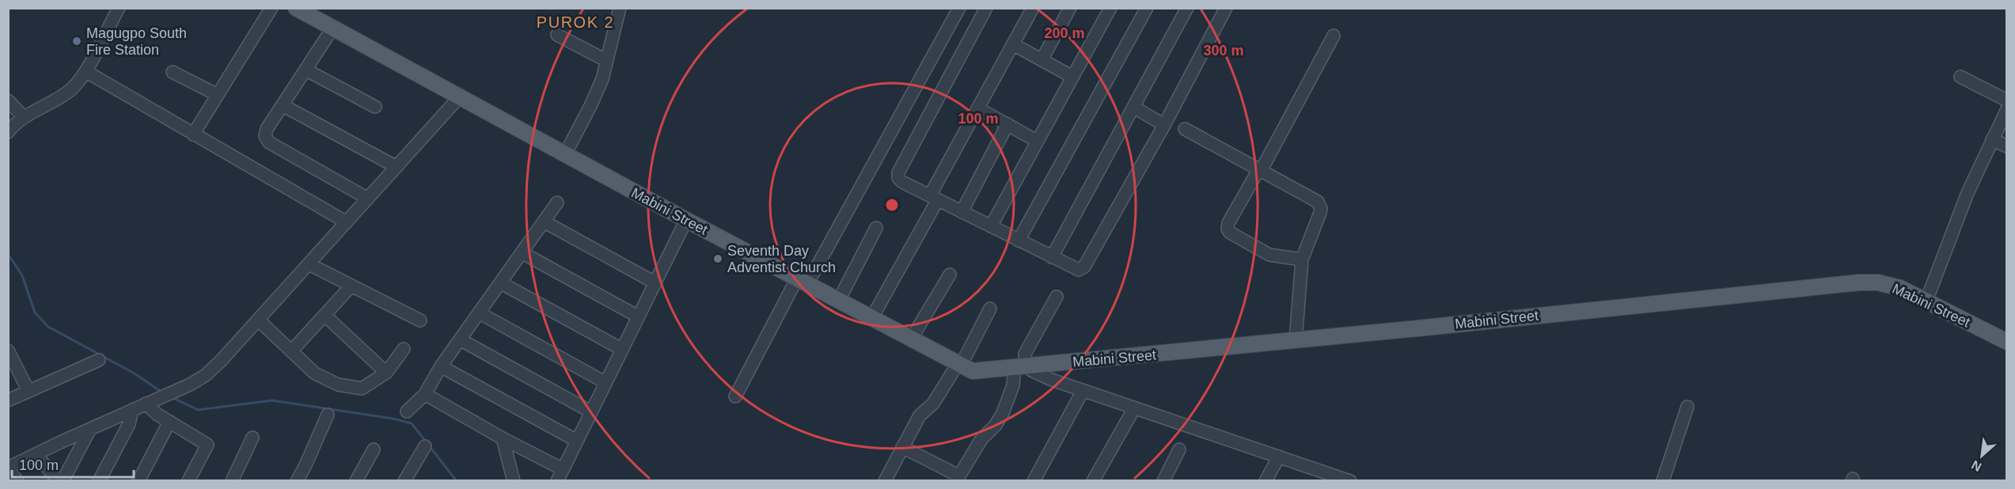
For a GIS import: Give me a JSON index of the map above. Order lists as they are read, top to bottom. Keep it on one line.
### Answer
{"streets":{"main road":["Mabini Street"]},"districts":["PUROK 2"],"places":["Magugpo South Fire Station","Seventh Day Adventist Church"],"scale_bar":"100 m","north":"bottom left","rings":["200 m","300 m","100 m"]}
